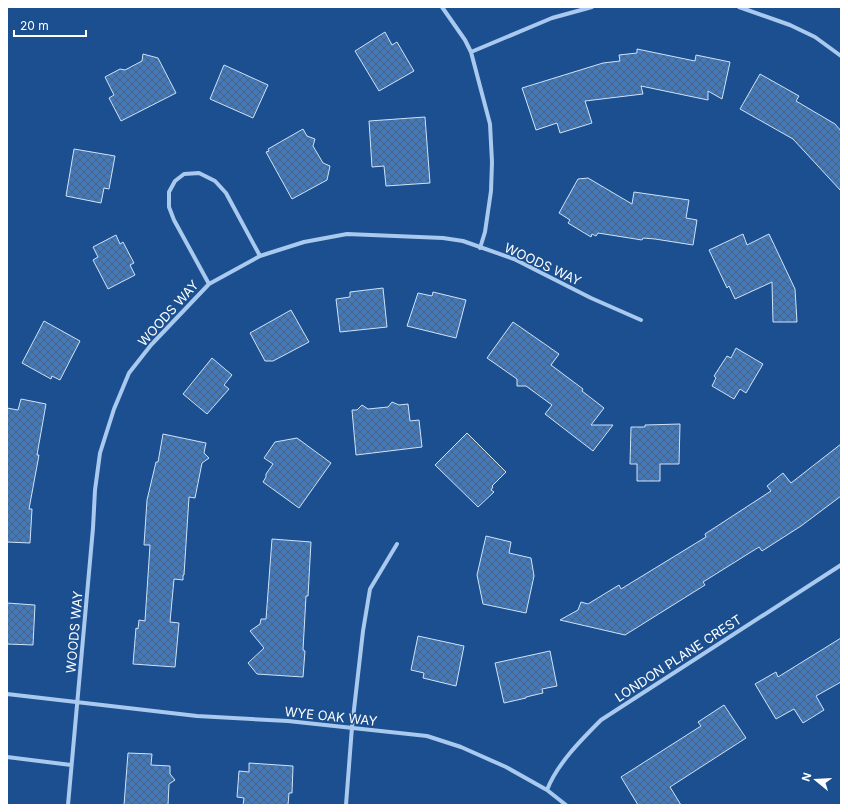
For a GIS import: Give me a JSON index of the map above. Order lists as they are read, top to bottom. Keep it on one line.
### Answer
{"streets":{"street":["WOODS WAY","LONDON PLANE CREST","WYE OAK WAY"]},"crossings":[["WOODS WAY","WYE OAK WAY"],["LONDON PLANE CREST","WYE OAK WAY"]],"scale_bar":"20 m","north":"left"}
